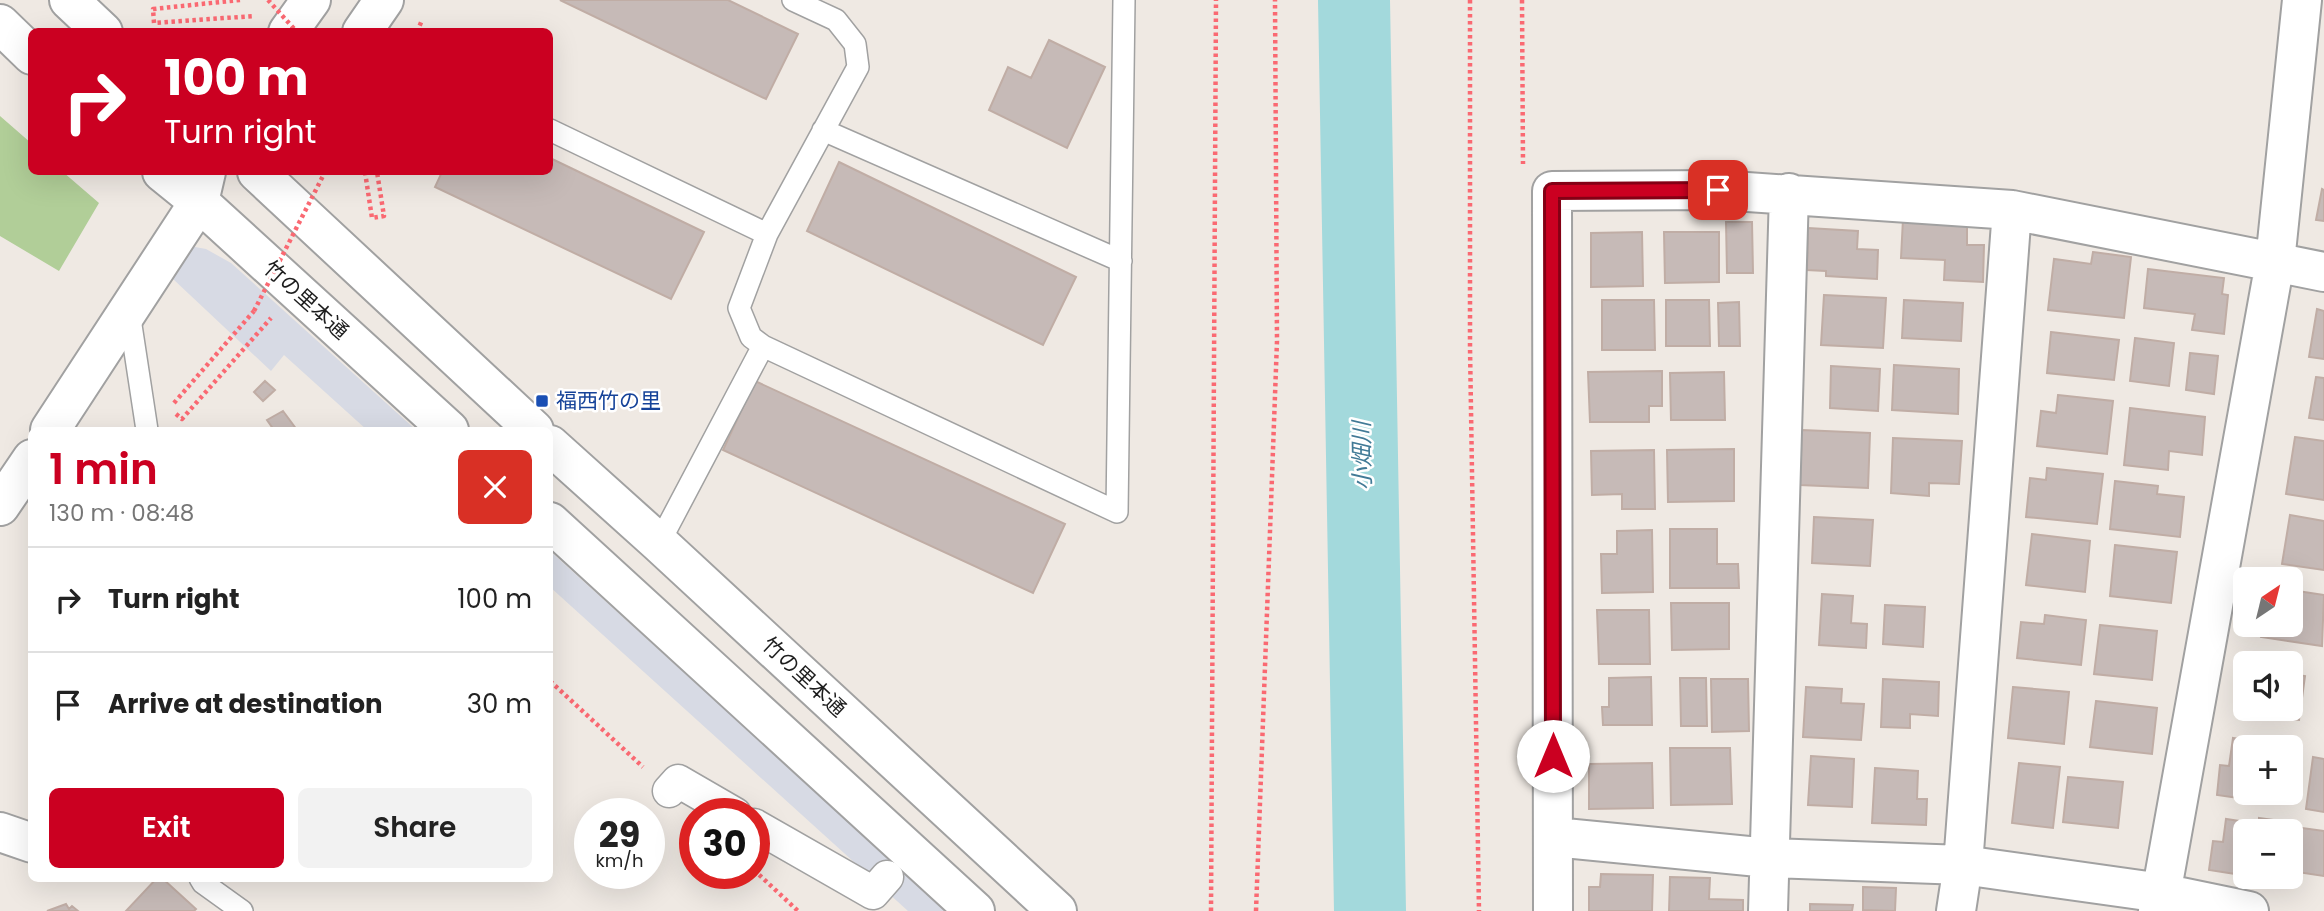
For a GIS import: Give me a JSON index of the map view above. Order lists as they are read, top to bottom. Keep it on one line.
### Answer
{"streets":{"street":["竹の里本通"]},"water":["小畑川"],"places":{"transit":["福西竹の里"]},"north":"top right","page":{"turn":["100 m","Turn right"],"heading":["1 min","130 m · 08:48"],"list":[{"name":"Turn right","value":"100 m"},{"name":"Arrive at destination","value":"30 m"}],"map_buttons":["+","−"],"buttons":["Exit","Share"],"speed":"29 km/h","limit":"30"}}
